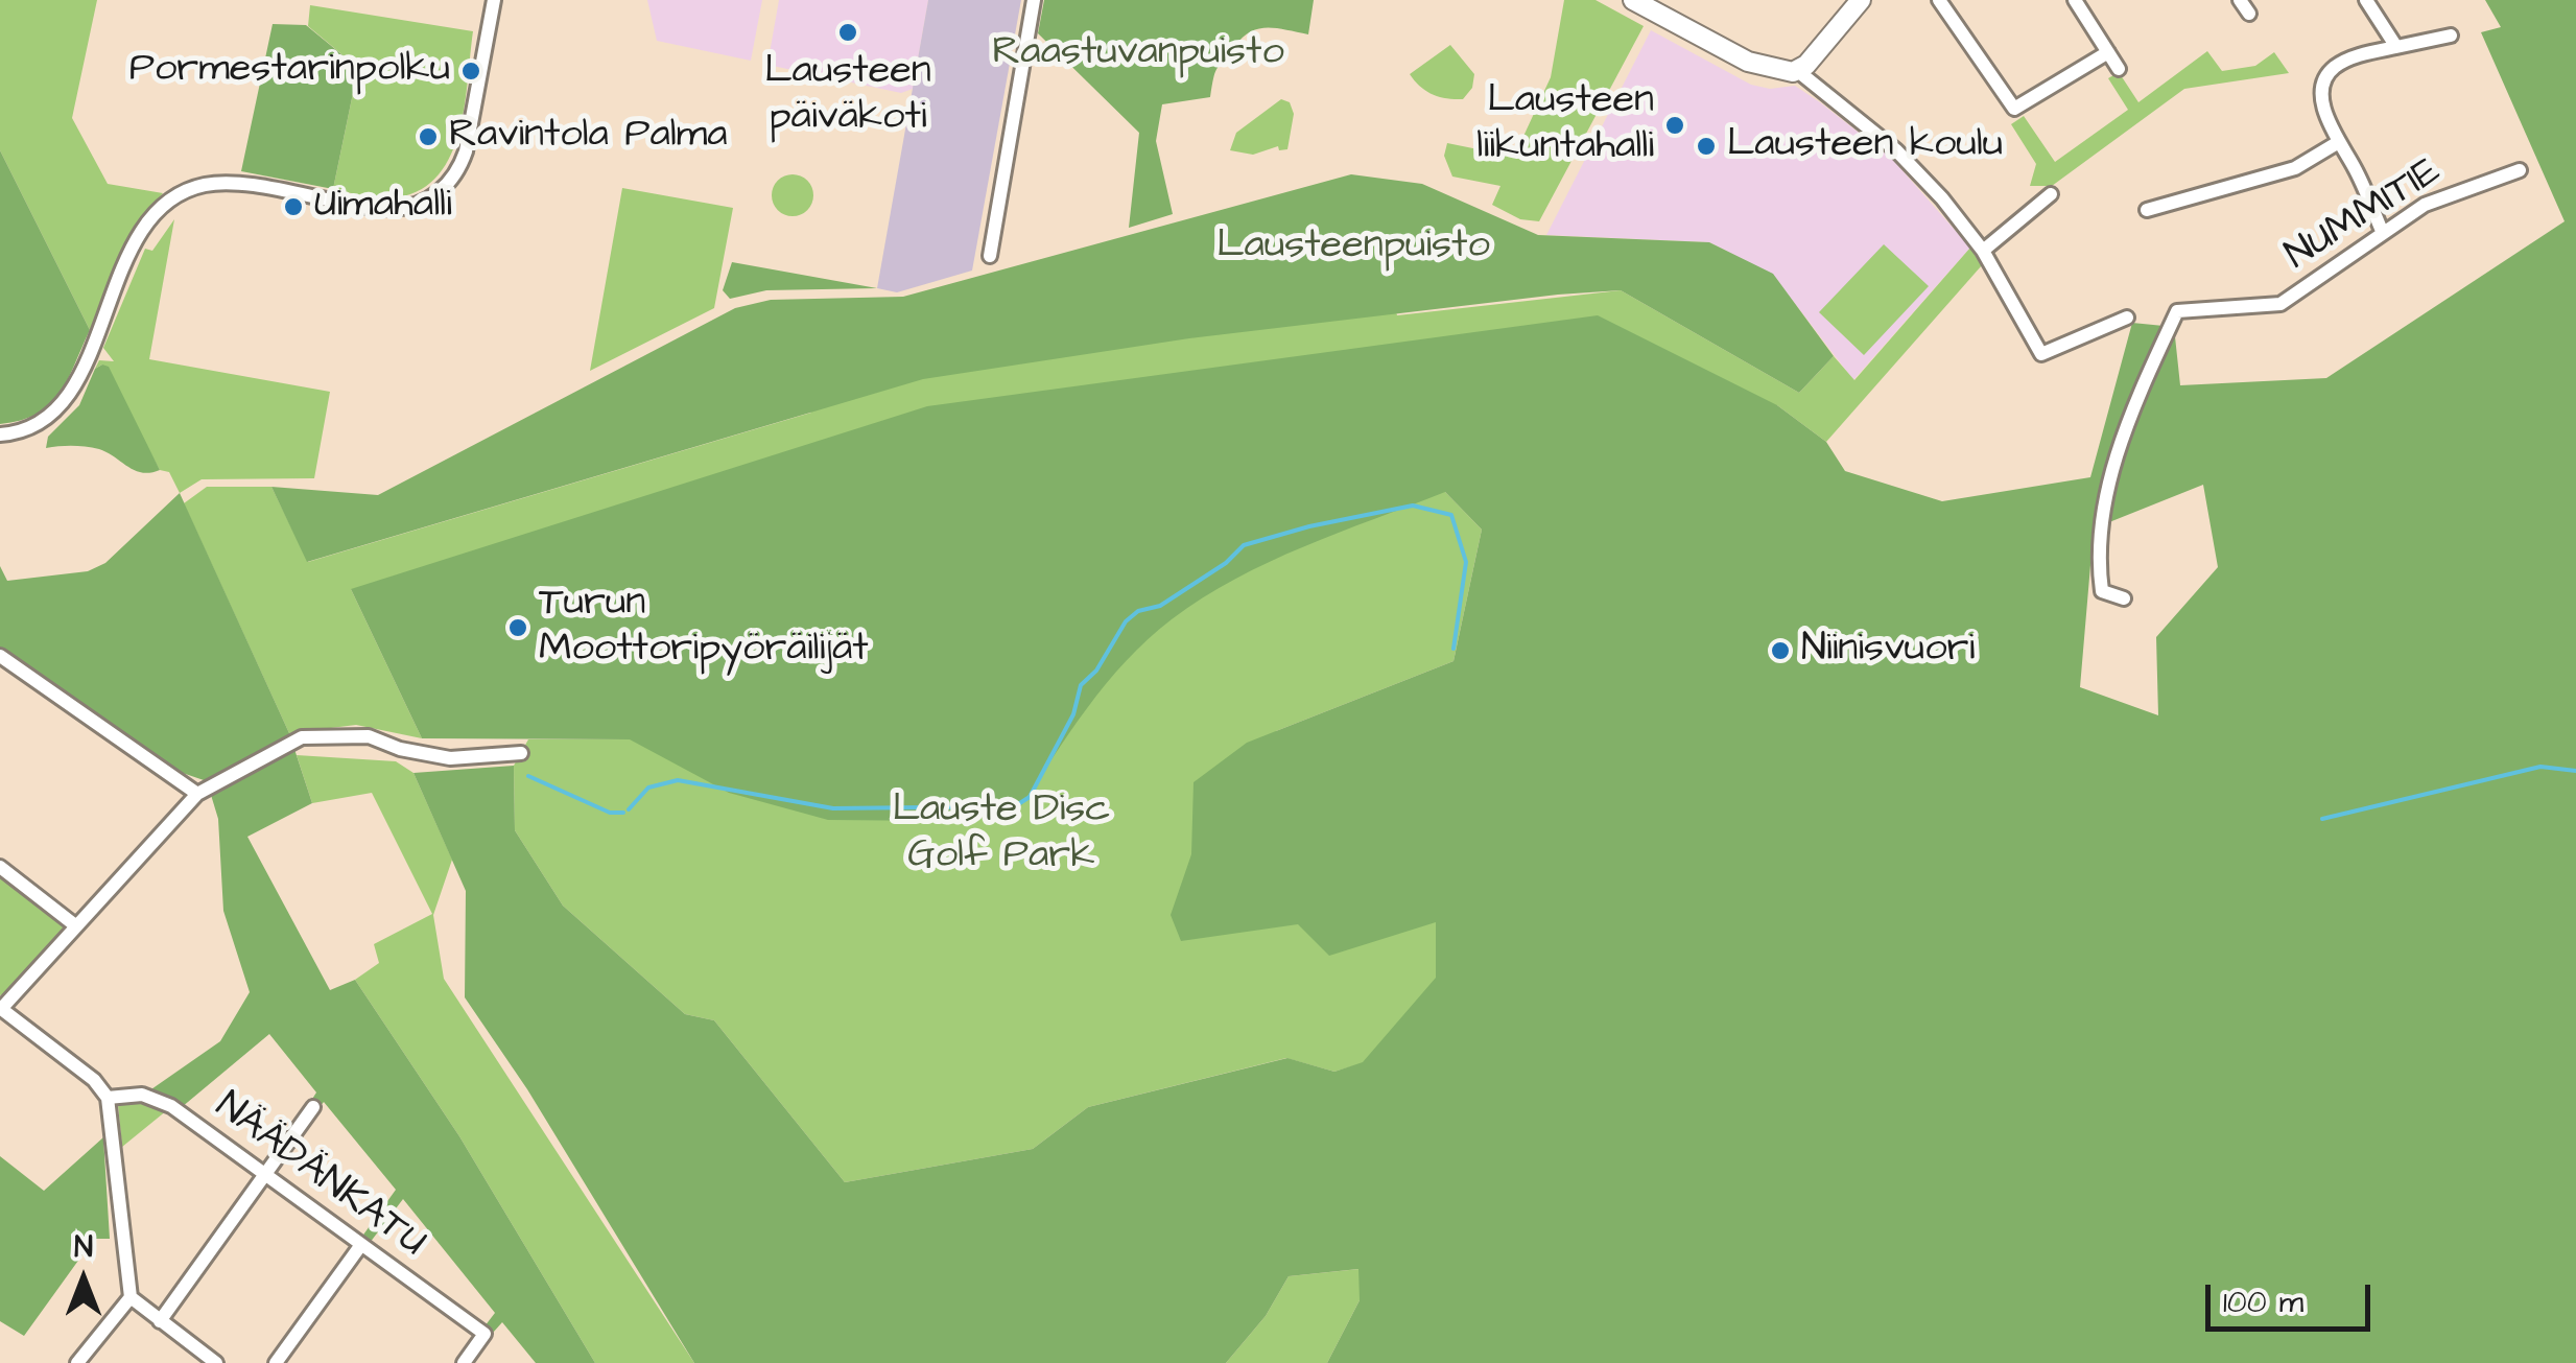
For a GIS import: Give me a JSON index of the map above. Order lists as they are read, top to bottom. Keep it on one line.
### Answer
{"streets":{"street":["NUMMITIE","NÄÄDÄNKATU"]},"parks":["Raastuvanpuisto","Lausteenpuisto","Lauste Disc Golf Park"],"places":["Lausteen päiväkoti","Pormestarinpolku","Lausteen liikuntahalli","Ravintola Palma","Lausteen koulu","Uimahalli","Turun Moottoripyöräilijät","Niinisvuori"],"scale_bar":"100 m","north":"top"}
